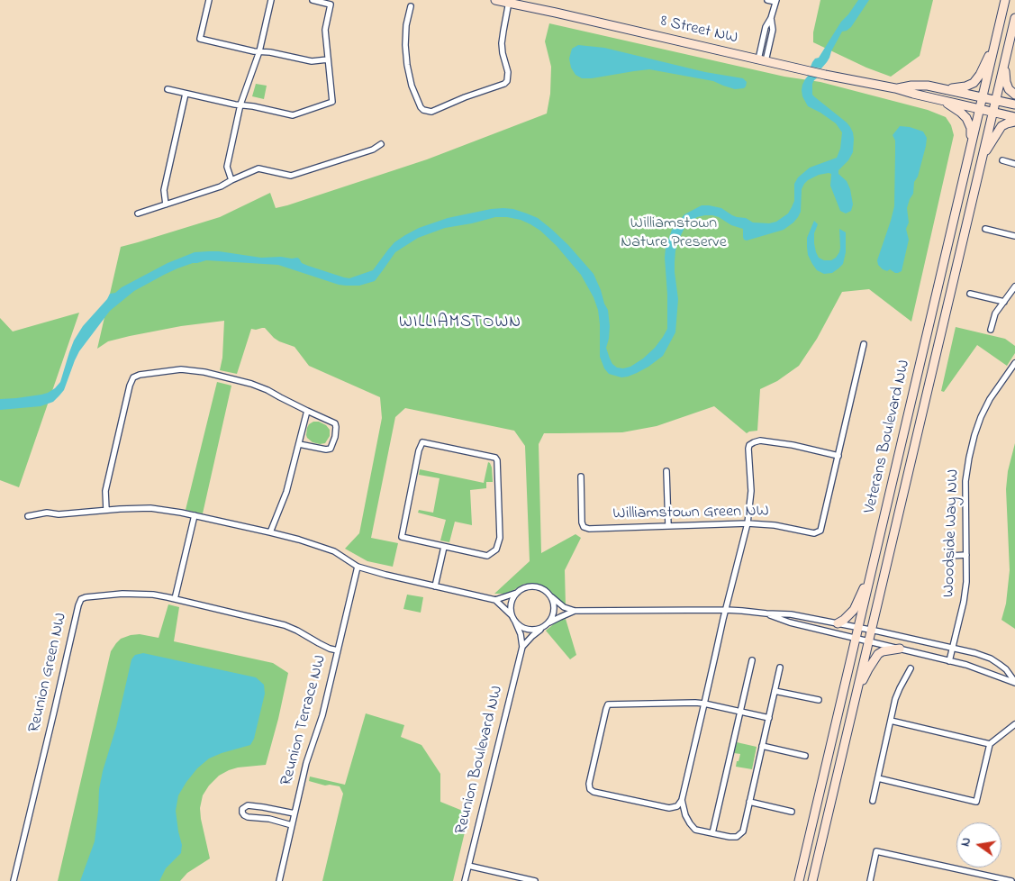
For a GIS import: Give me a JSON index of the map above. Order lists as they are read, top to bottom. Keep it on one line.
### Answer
{"streets":{"main road":["8 Street NW","Veterans Boulevard NW"],"street":["Williamstown Green NW","Woodside Way NW","Reunion Green NW","Reunion Terrace NW","Reunion Boulevard NW"]},"crossings":[["8 Street NW","Veterans Boulevard NW"],["Reunion Green NW","Reunion Terrace NW"]],"districts":["WILLIAMSTOWN"],"parks":["Williamstown Nature Preserve"],"north":"left"}
